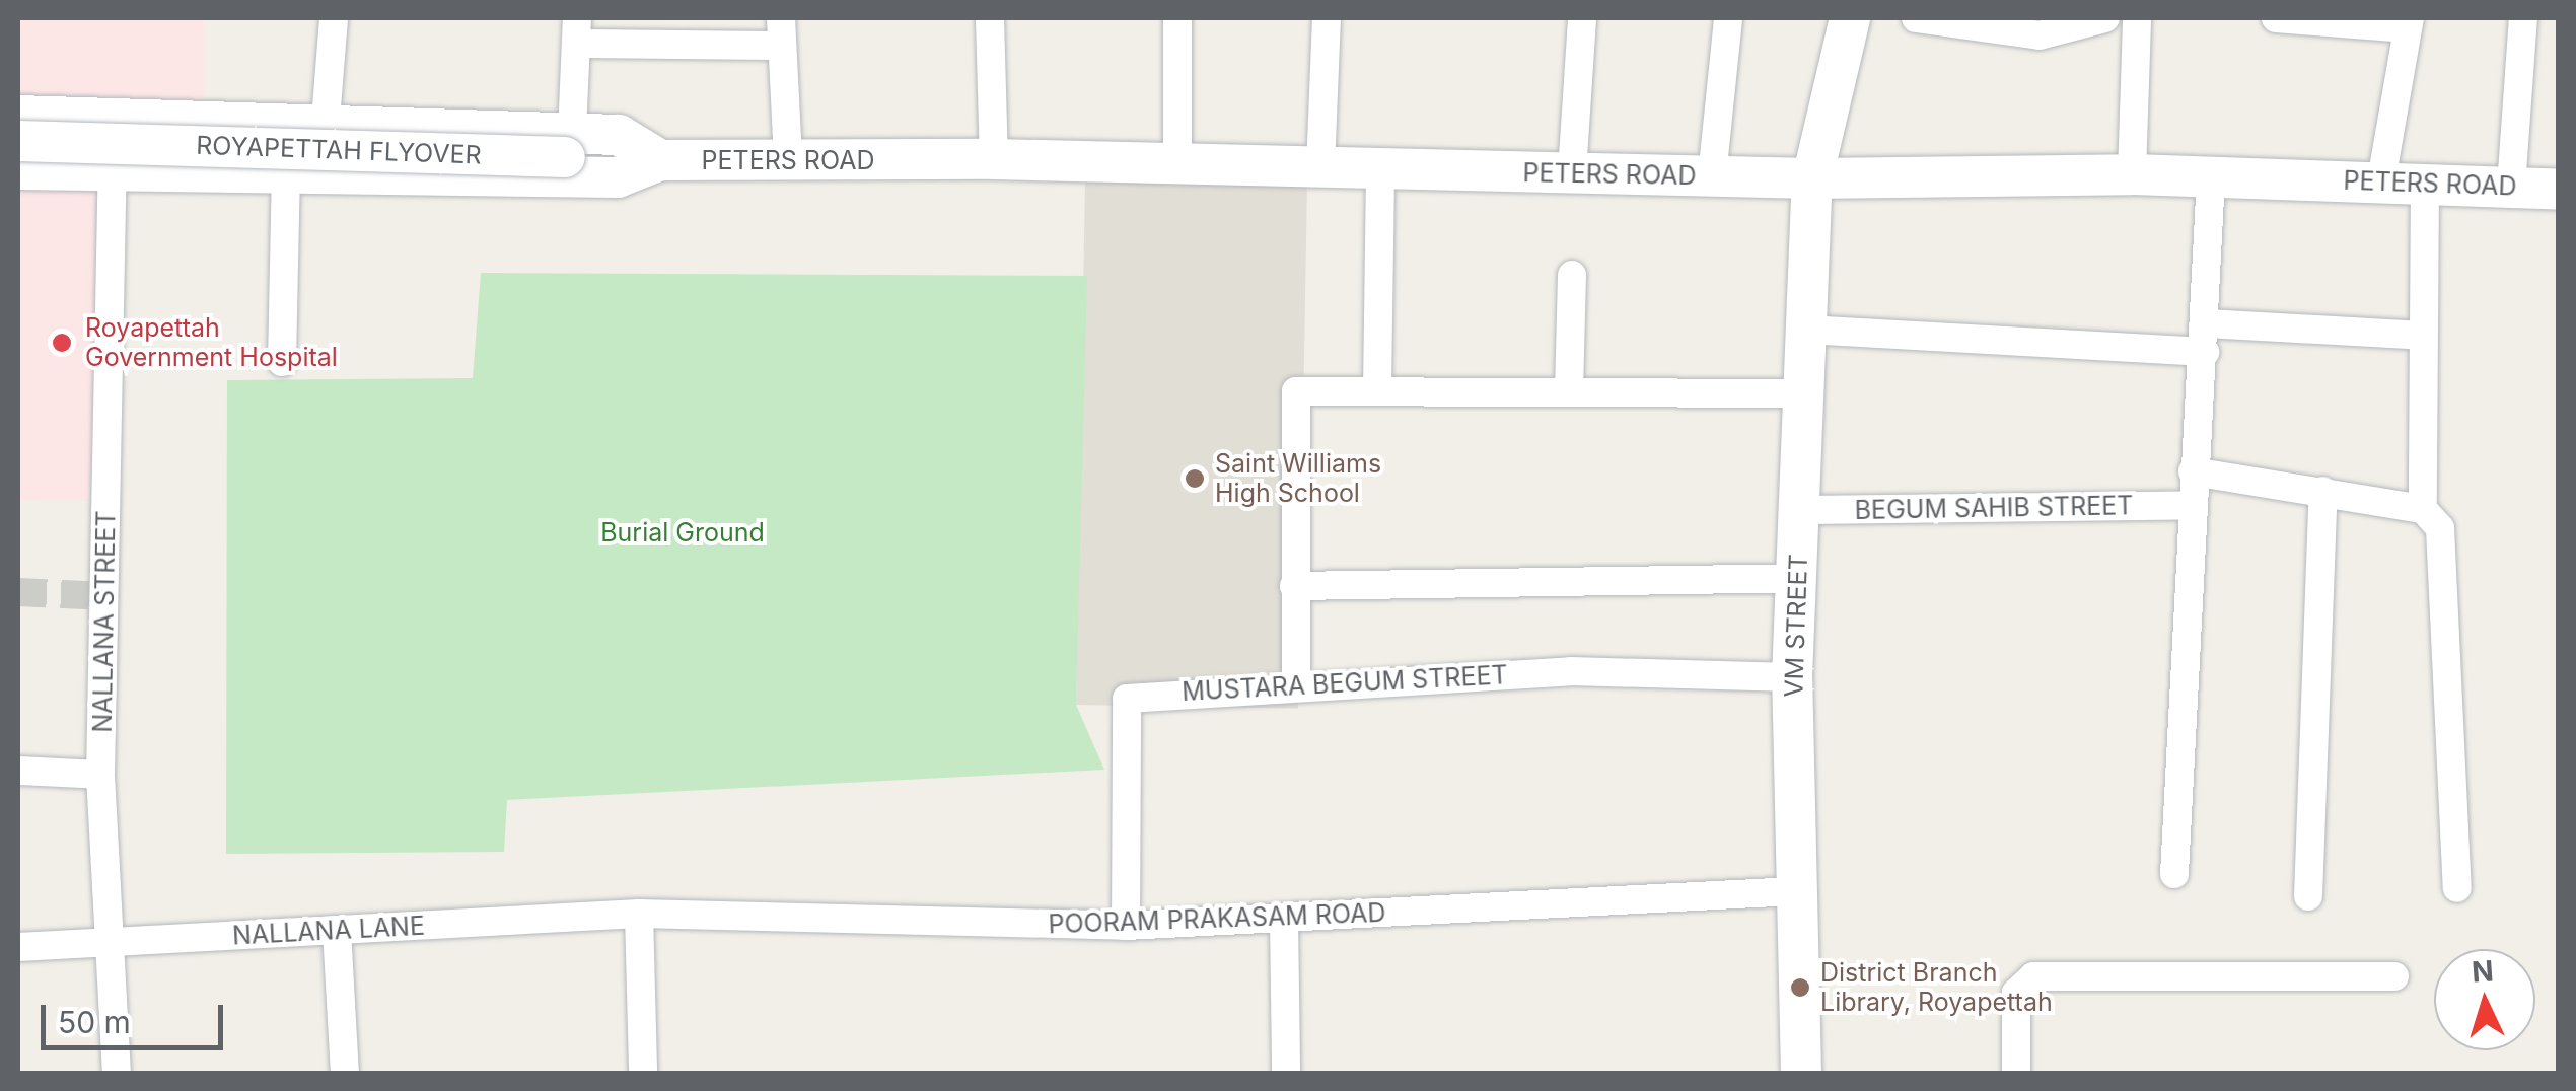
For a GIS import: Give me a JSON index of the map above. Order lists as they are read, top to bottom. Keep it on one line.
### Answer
{"streets":{"main road":["ROYAPETTAH FLYOVER","PETERS ROAD","VM STREET"],"street":["BEGUM SAHIB STREET","NALLANA STREET","MUSTARA BEGUM STREET","POORAM PRAKASAM ROAD","NALLANA LANE"]},"crossings":[["ROYAPETTAH FLYOVER","PETERS ROAD"],["PETERS ROAD","NALLANA STREET"],["PETERS ROAD","VM STREET"],["BEGUM SAHIB STREET","VM STREET"],["NALLANA STREET","NALLANA LANE"],["VM STREET","MUSTARA BEGUM STREET"],["VM STREET","POORAM PRAKASAM ROAD"],["MUSTARA BEGUM STREET","POORAM PRAKASAM ROAD"],["POORAM PRAKASAM ROAD","NALLANA LANE"]],"parks":["Burial Ground"],"places":["Royapettah Government Hospital","Saint Williams High School","District Branch Library, Royapettah"],"scale_bar":"50 m","north":"top"}
